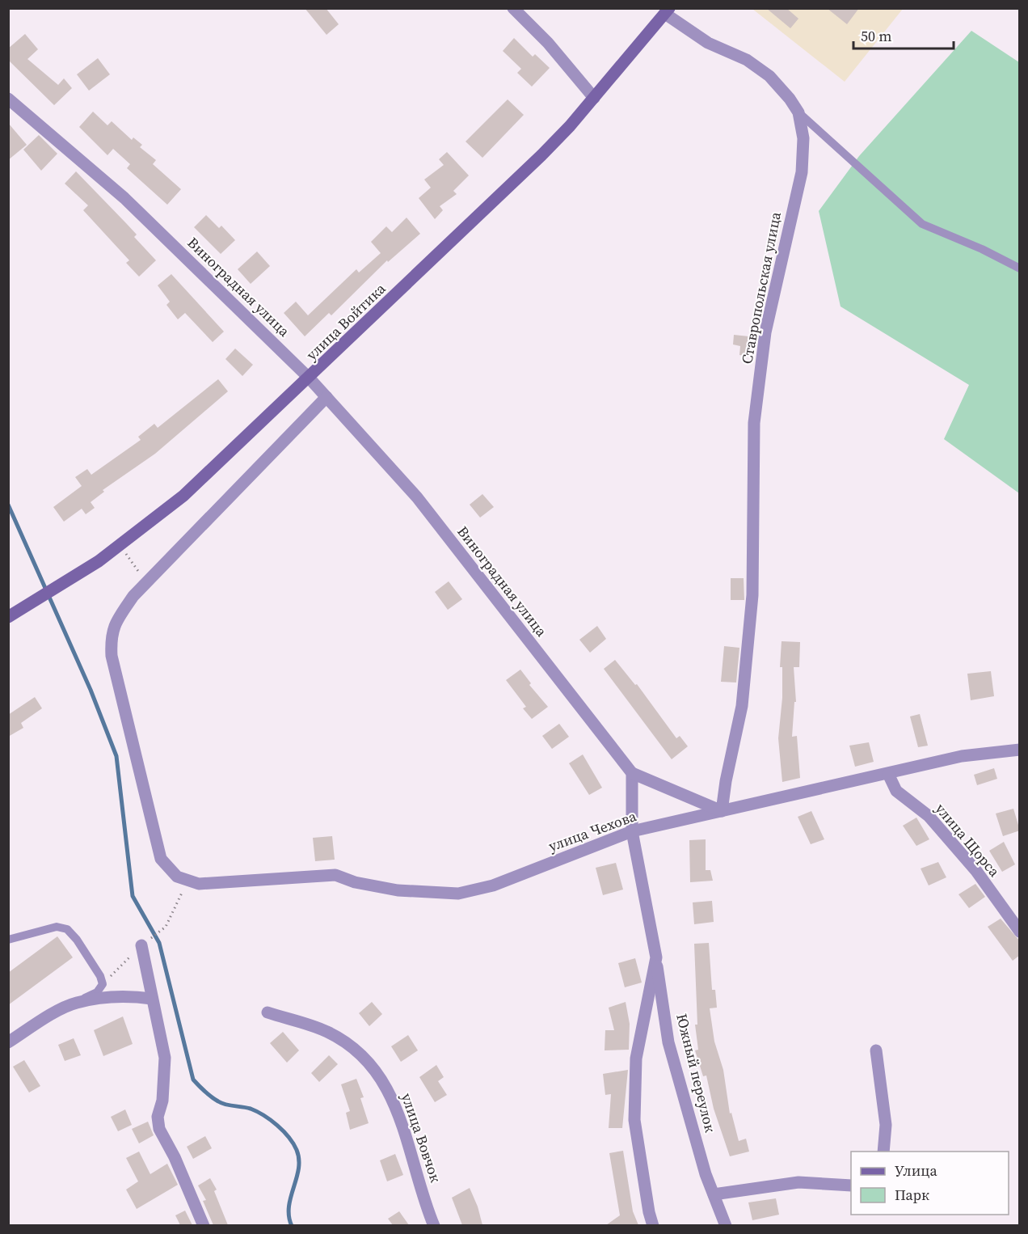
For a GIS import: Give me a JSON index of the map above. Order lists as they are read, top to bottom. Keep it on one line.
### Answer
{"streets":{"main road":["улица Войтика"],"street":["Виноградная улица","Ставропольская улица","улица Чехова","улица Щорса","Южный переулок","улица Вовчок"]},"crossings":[["Виноградная улица","улица Войтика"],["Ставропольская улица","улица Войтика"],["Ставропольская улица","улица Чехова"],["улица Чехова","улица Щорса"]],"legend":["Улица","Парк"],"scale_bar":"50 m"}
